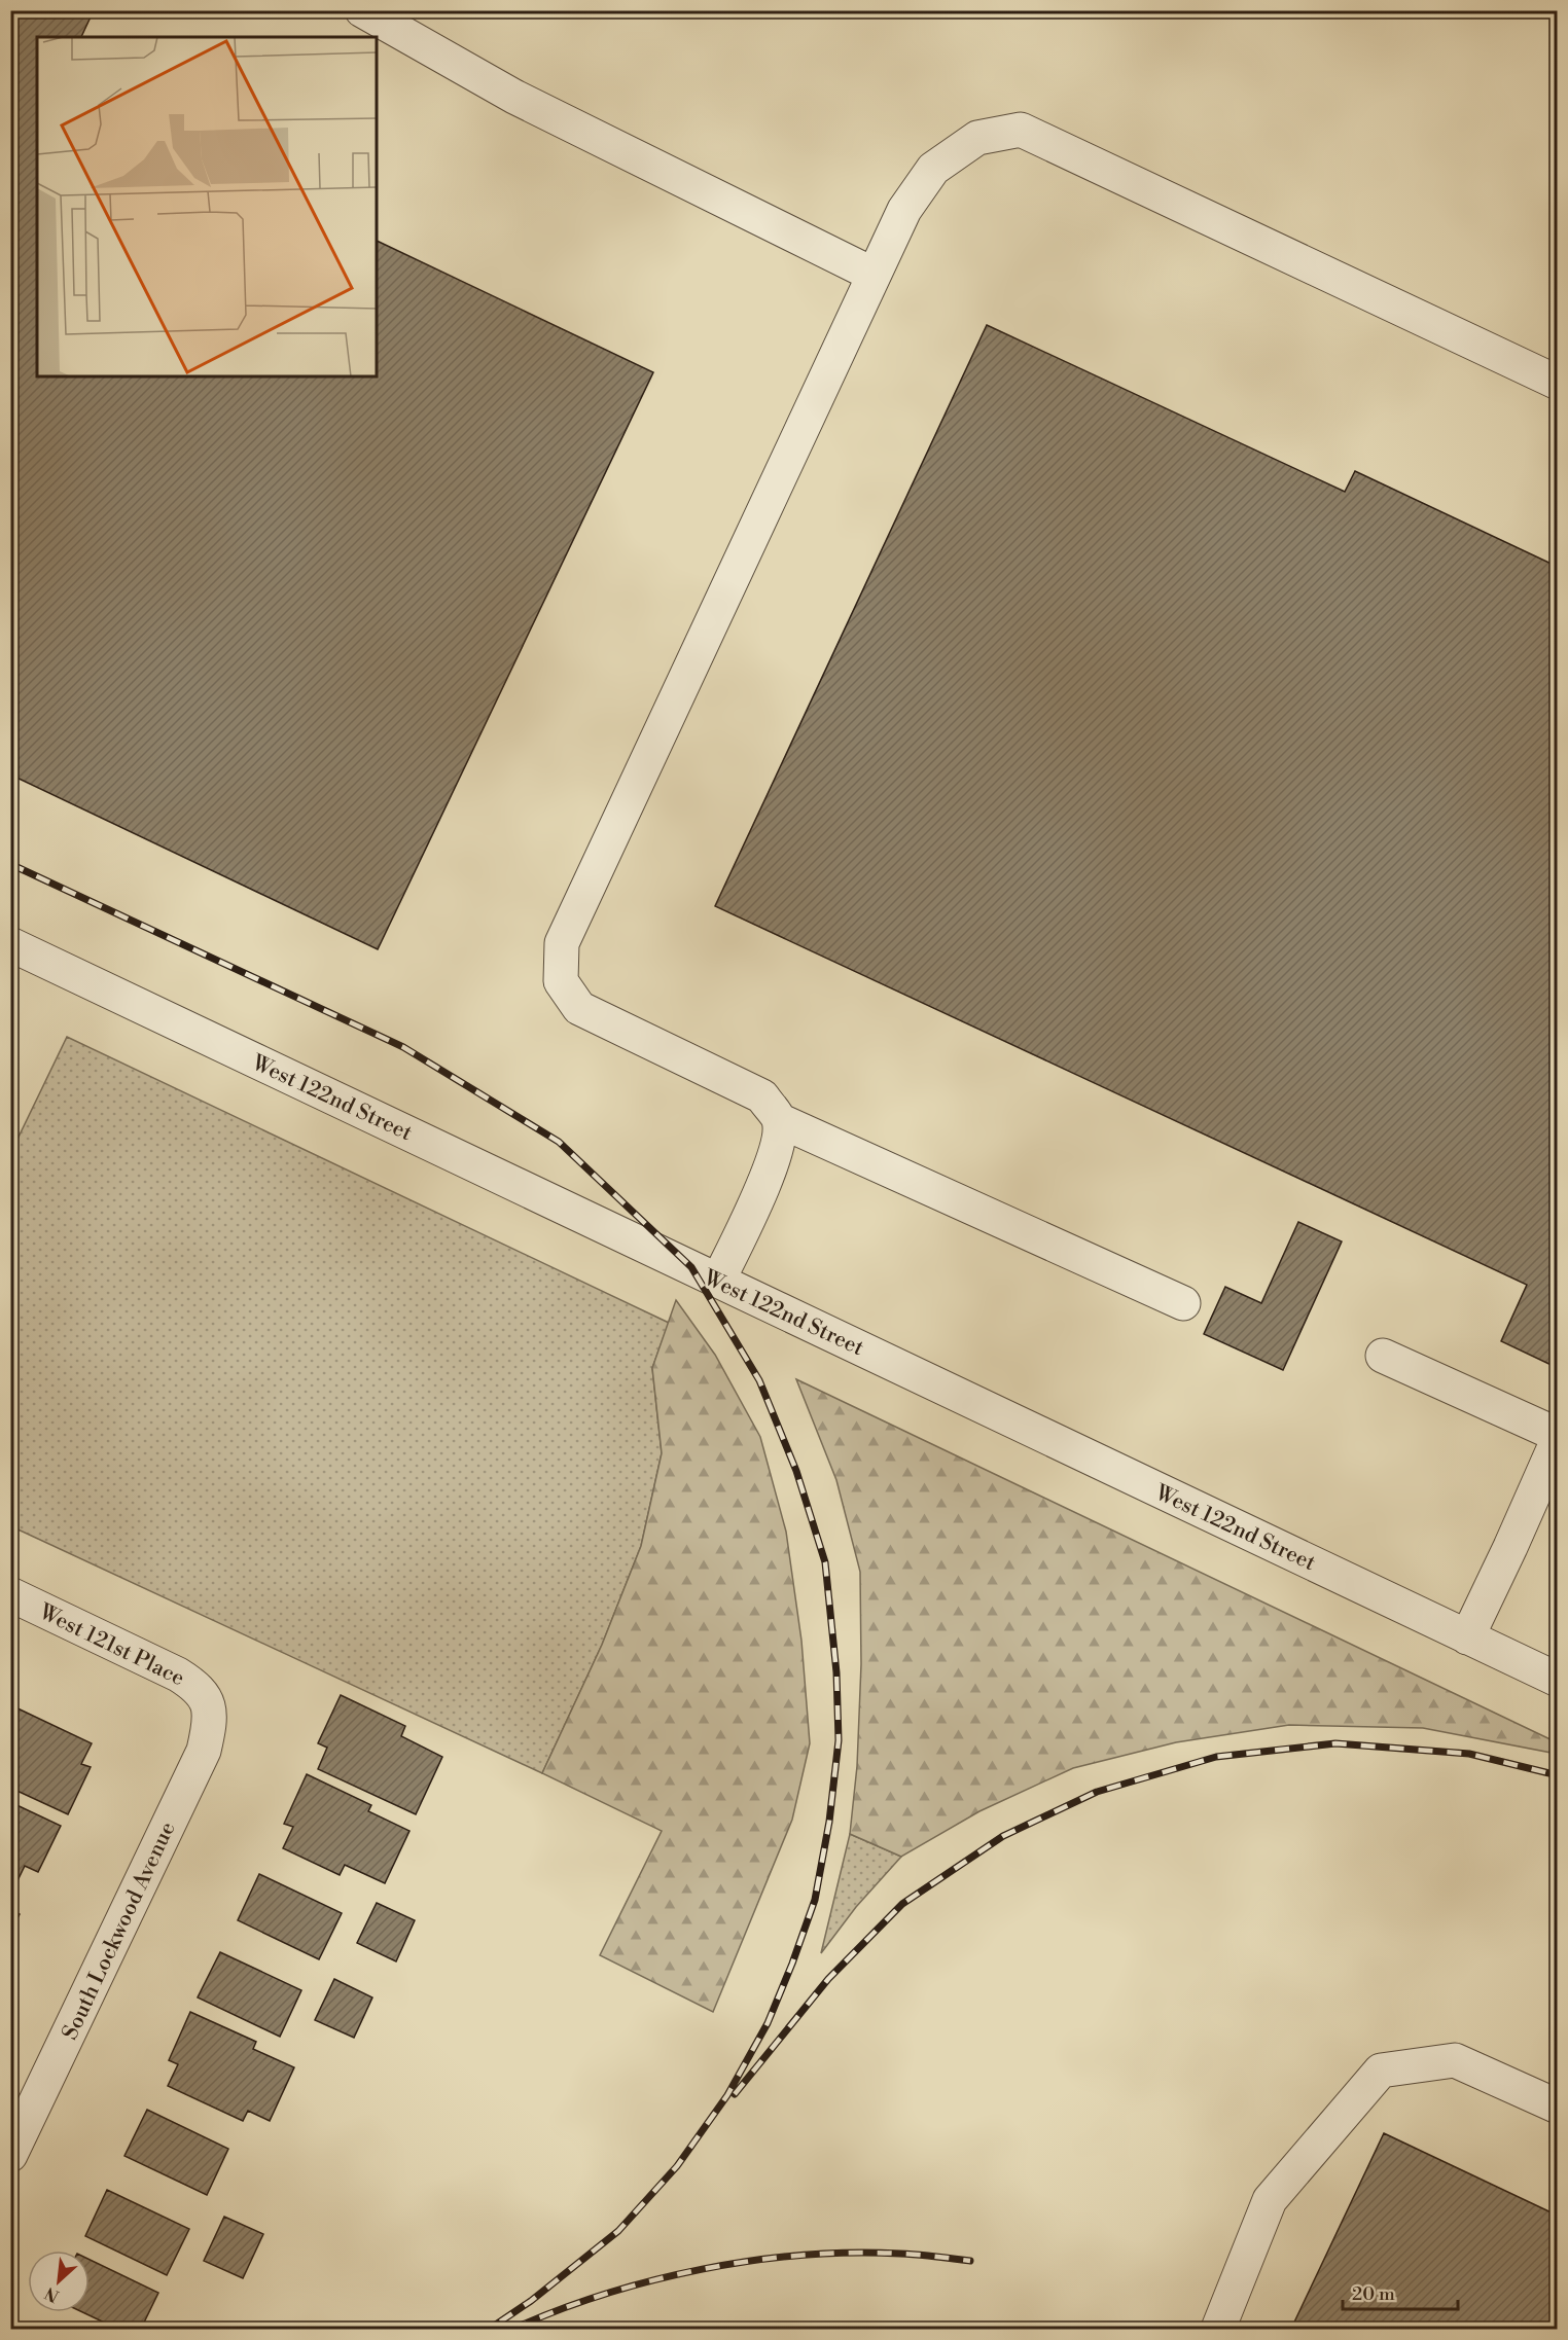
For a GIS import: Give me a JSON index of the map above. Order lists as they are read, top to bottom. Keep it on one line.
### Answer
{"streets":{"street":["West 122nd Street","West 121st Place","South Lockwood Avenue"]},"crossings":[["West 121st Place","South Lockwood Avenue"]],"scale_bar":"20 m","north":"bottom left"}
